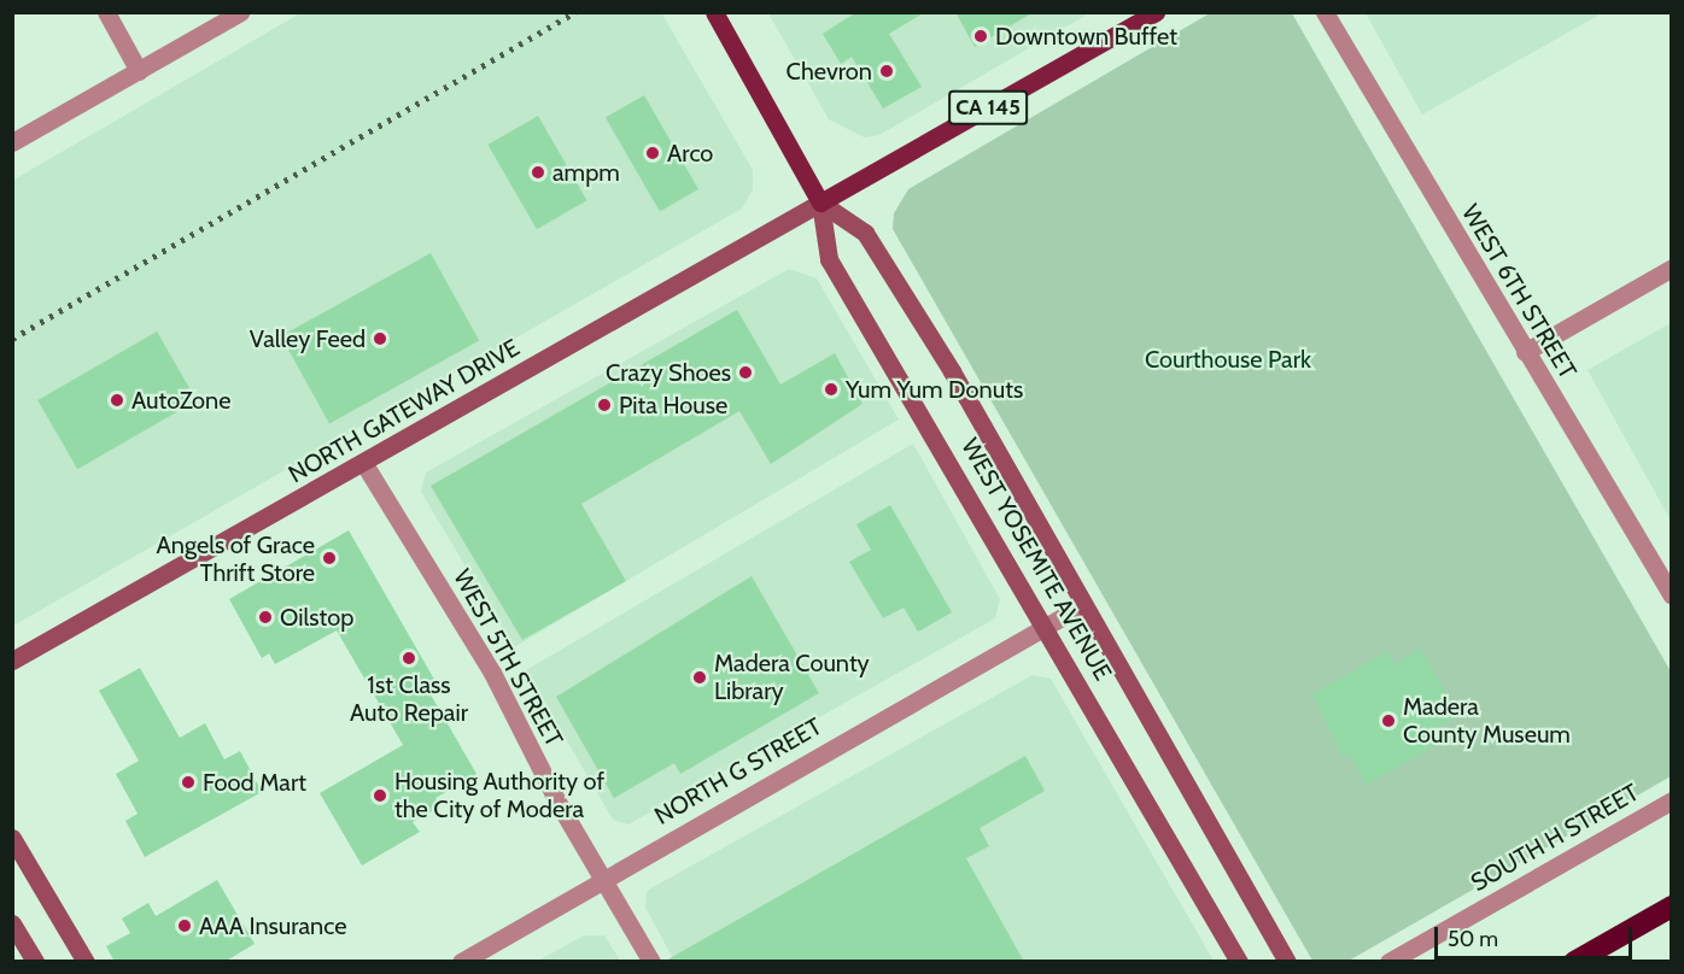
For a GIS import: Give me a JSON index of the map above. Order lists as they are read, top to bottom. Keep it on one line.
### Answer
{"streets":{"main road":["CA 145","NORTH GATEWAY DRIVE","WEST YOSEMITE AVENUE"],"street":["WEST 6TH STREET","WEST 5TH STREET","NORTH G STREET","SOUTH H STREET"]},"crossings":[["CA 145","NORTH GATEWAY DRIVE"],["CA 145","WEST YOSEMITE AVENUE"],["NORTH GATEWAY DRIVE","WEST YOSEMITE AVENUE"],["NORTH GATEWAY DRIVE","WEST 5TH STREET"],["WEST YOSEMITE AVENUE","NORTH G STREET"],["WEST 5TH STREET","NORTH G STREET"]],"parks":["Courthouse Park"],"places":["Downtown Buffet","Chevron","Arco","ampm","Valley Feed","Crazy Shoes","Yum Yum Donuts","AutoZone","Pita House","Angels of Grace Thrift Store","Oilstop","1st Class Auto Repair","Madera County Library","Madera County Museum","Food Mart","Housing Authority of the City of Modera","AAA Insurance"],"scale_bar":"50 m"}
